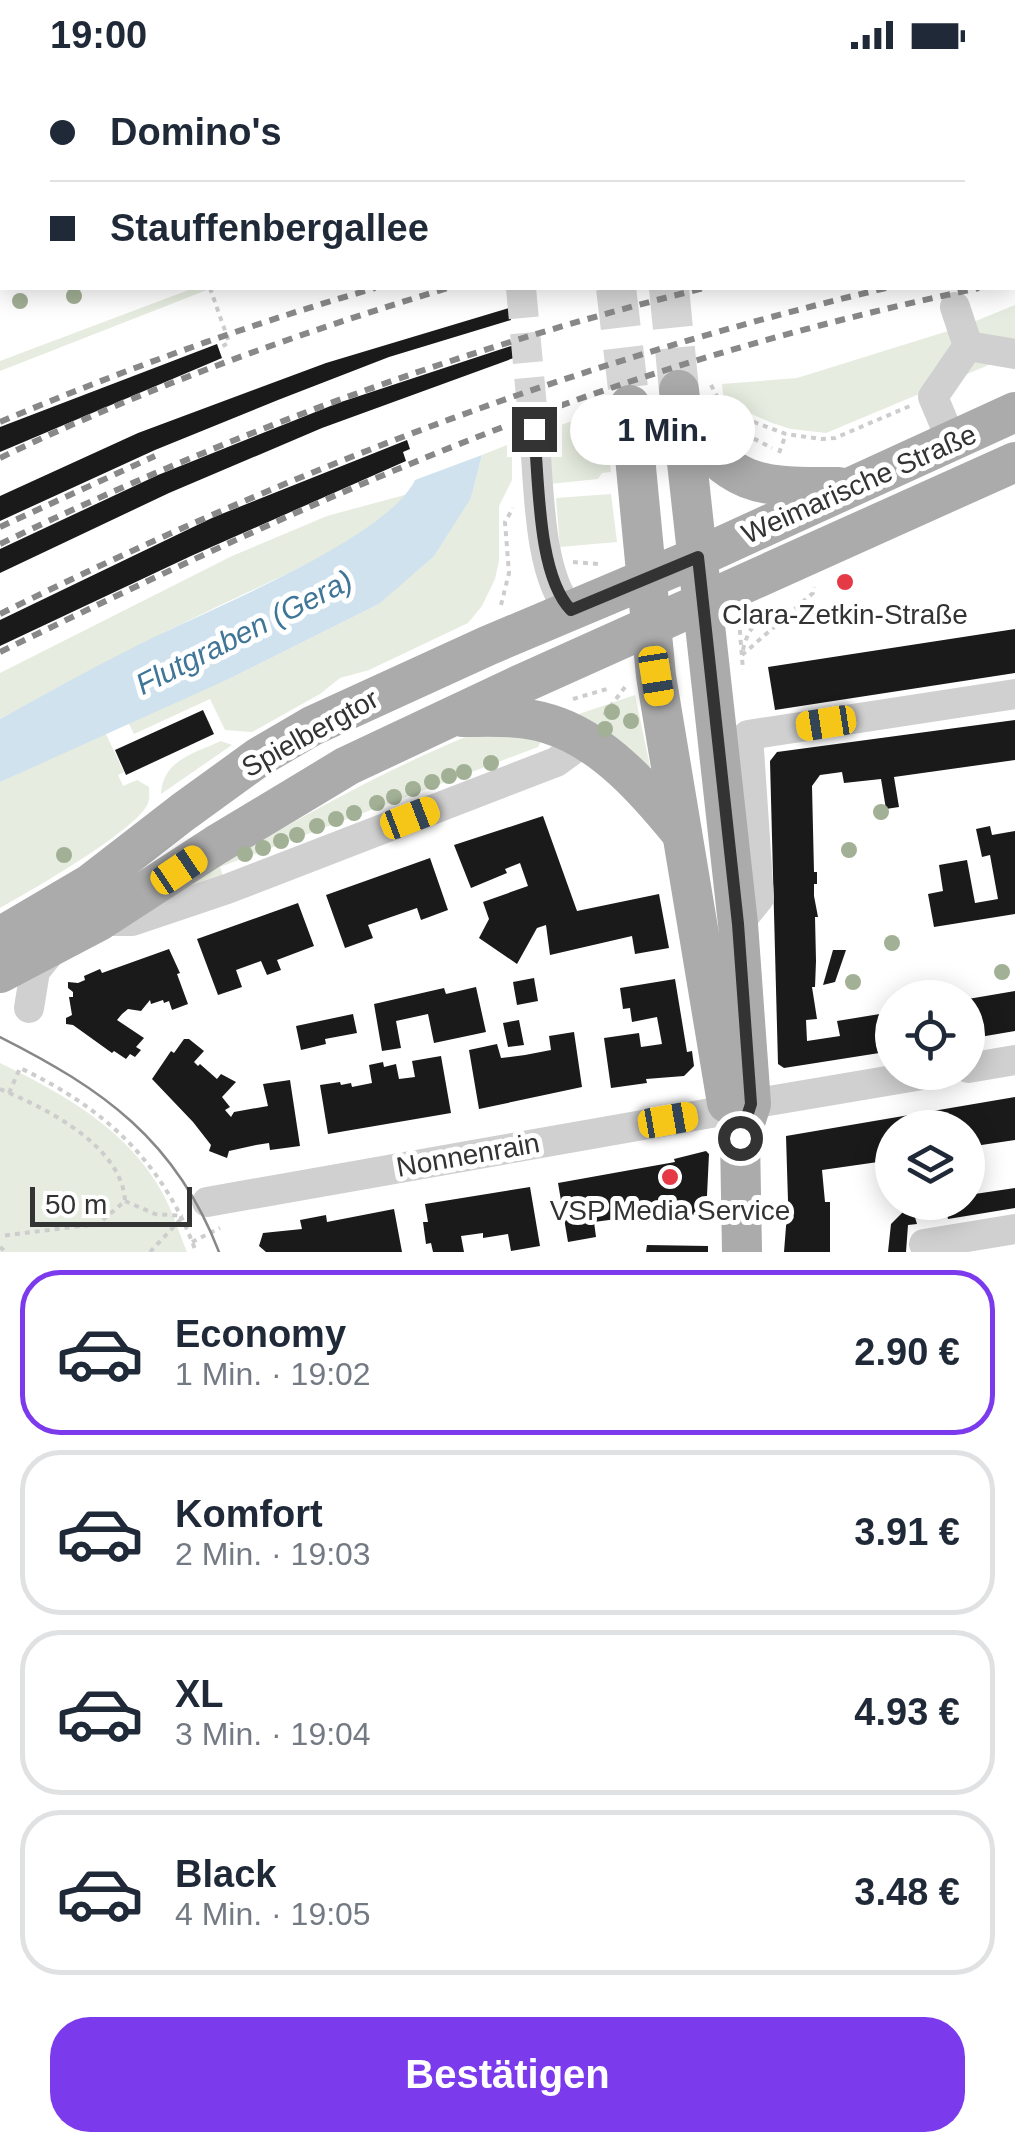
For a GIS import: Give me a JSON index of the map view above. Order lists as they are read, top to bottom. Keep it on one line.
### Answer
{"streets":{"main road":["Weimarische Straße","Spielbergtor"],"street":["Nonnenrain"]},"crossings":[["Weimarische Straße","Spielbergtor"]],"water":["Flutgraben (Gera)"],"places":["Clara-Zetkin-Straße","VSP Media Service"],"scale_bar":"50 m","page":{"status":"19:00","banner":["Domino's","Stauffenbergallee"],"bubble":"1 Min.","scale":"50 m","list":[{"name":"Economy","note":"1 Min. · 19:02","value":"2.90 €"},{"name":"Komfort","note":"2 Min. · 19:03","value":"3.91 €"},{"name":"XL","note":"3 Min. · 19:04","value":"4.93 €"},{"name":"Black","note":"4 Min. · 19:05","value":"3.48 €"}],"buttons":"Bestätigen"}}
